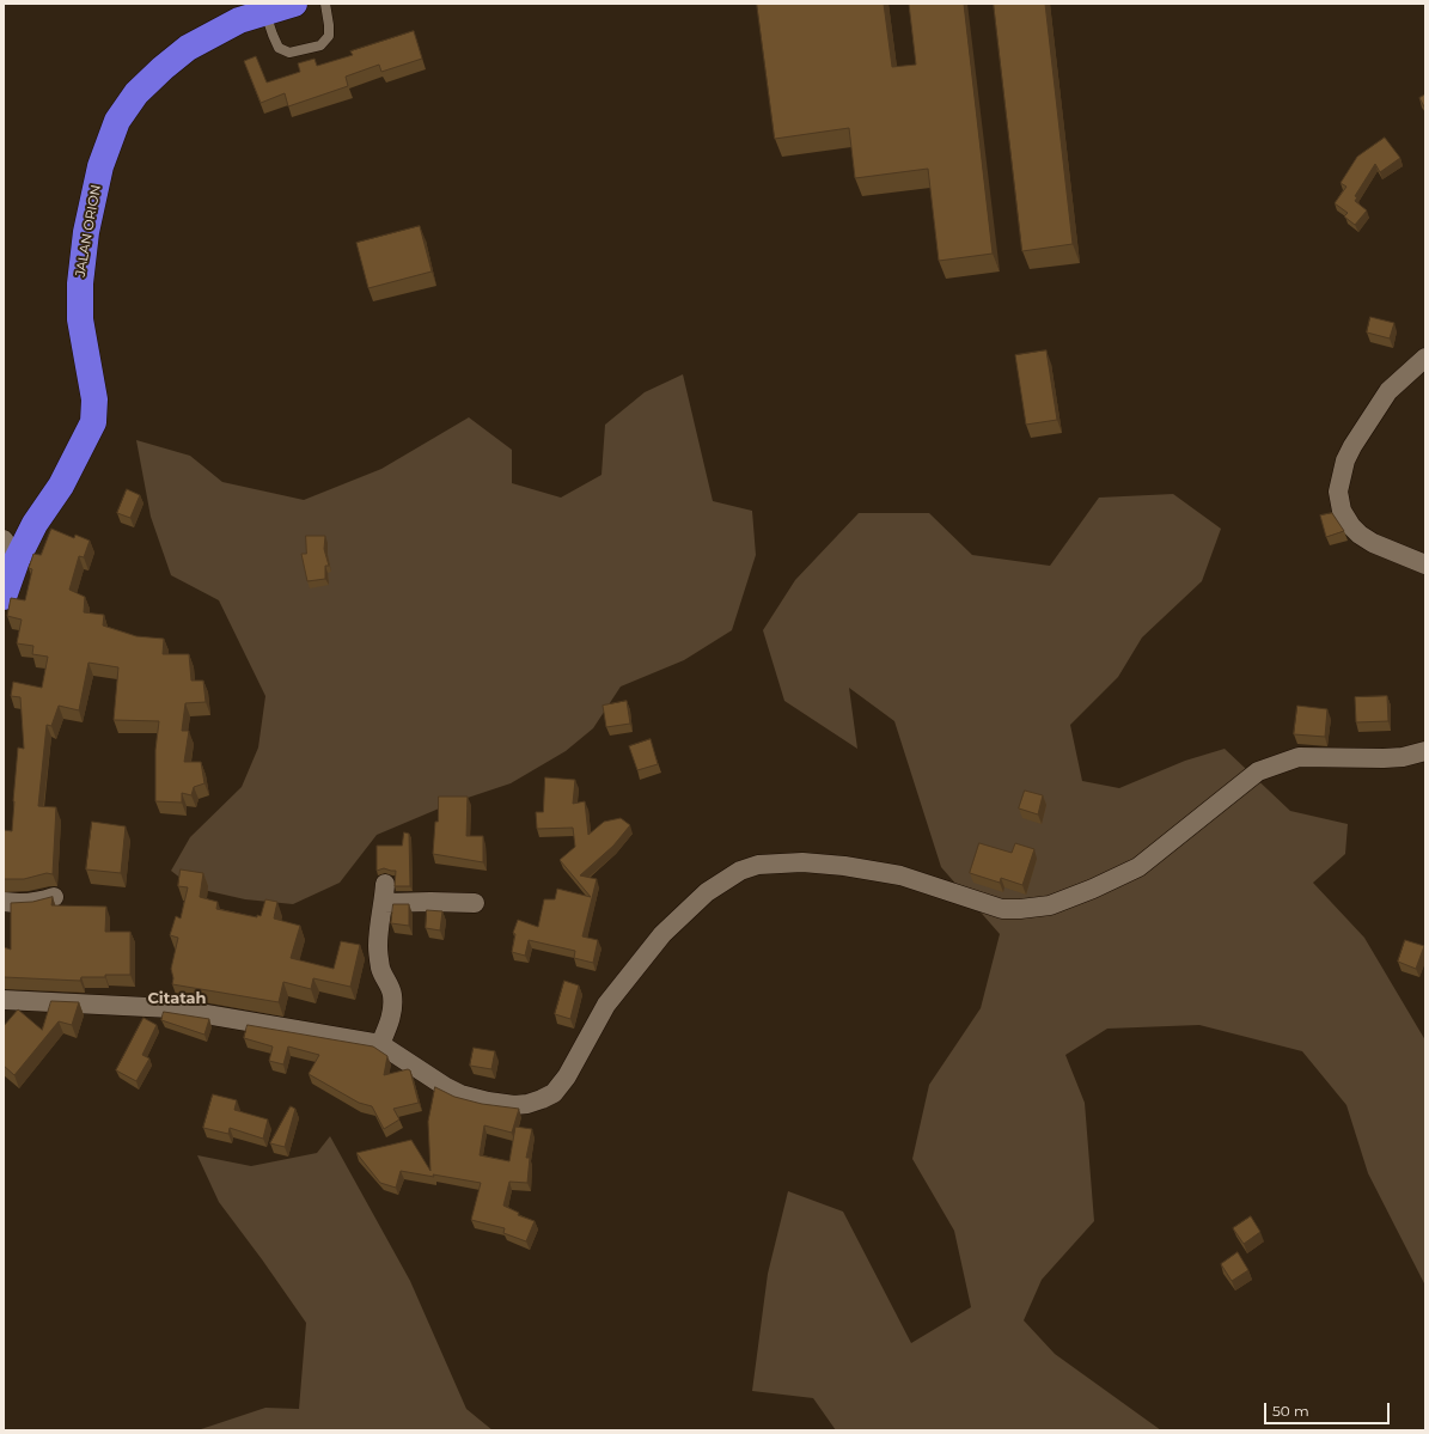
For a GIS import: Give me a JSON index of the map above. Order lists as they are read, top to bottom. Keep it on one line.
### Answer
{"streets":{"highway":["JALAN ORION"]},"districts":["Citatah"],"scale_bar":"50 m"}
